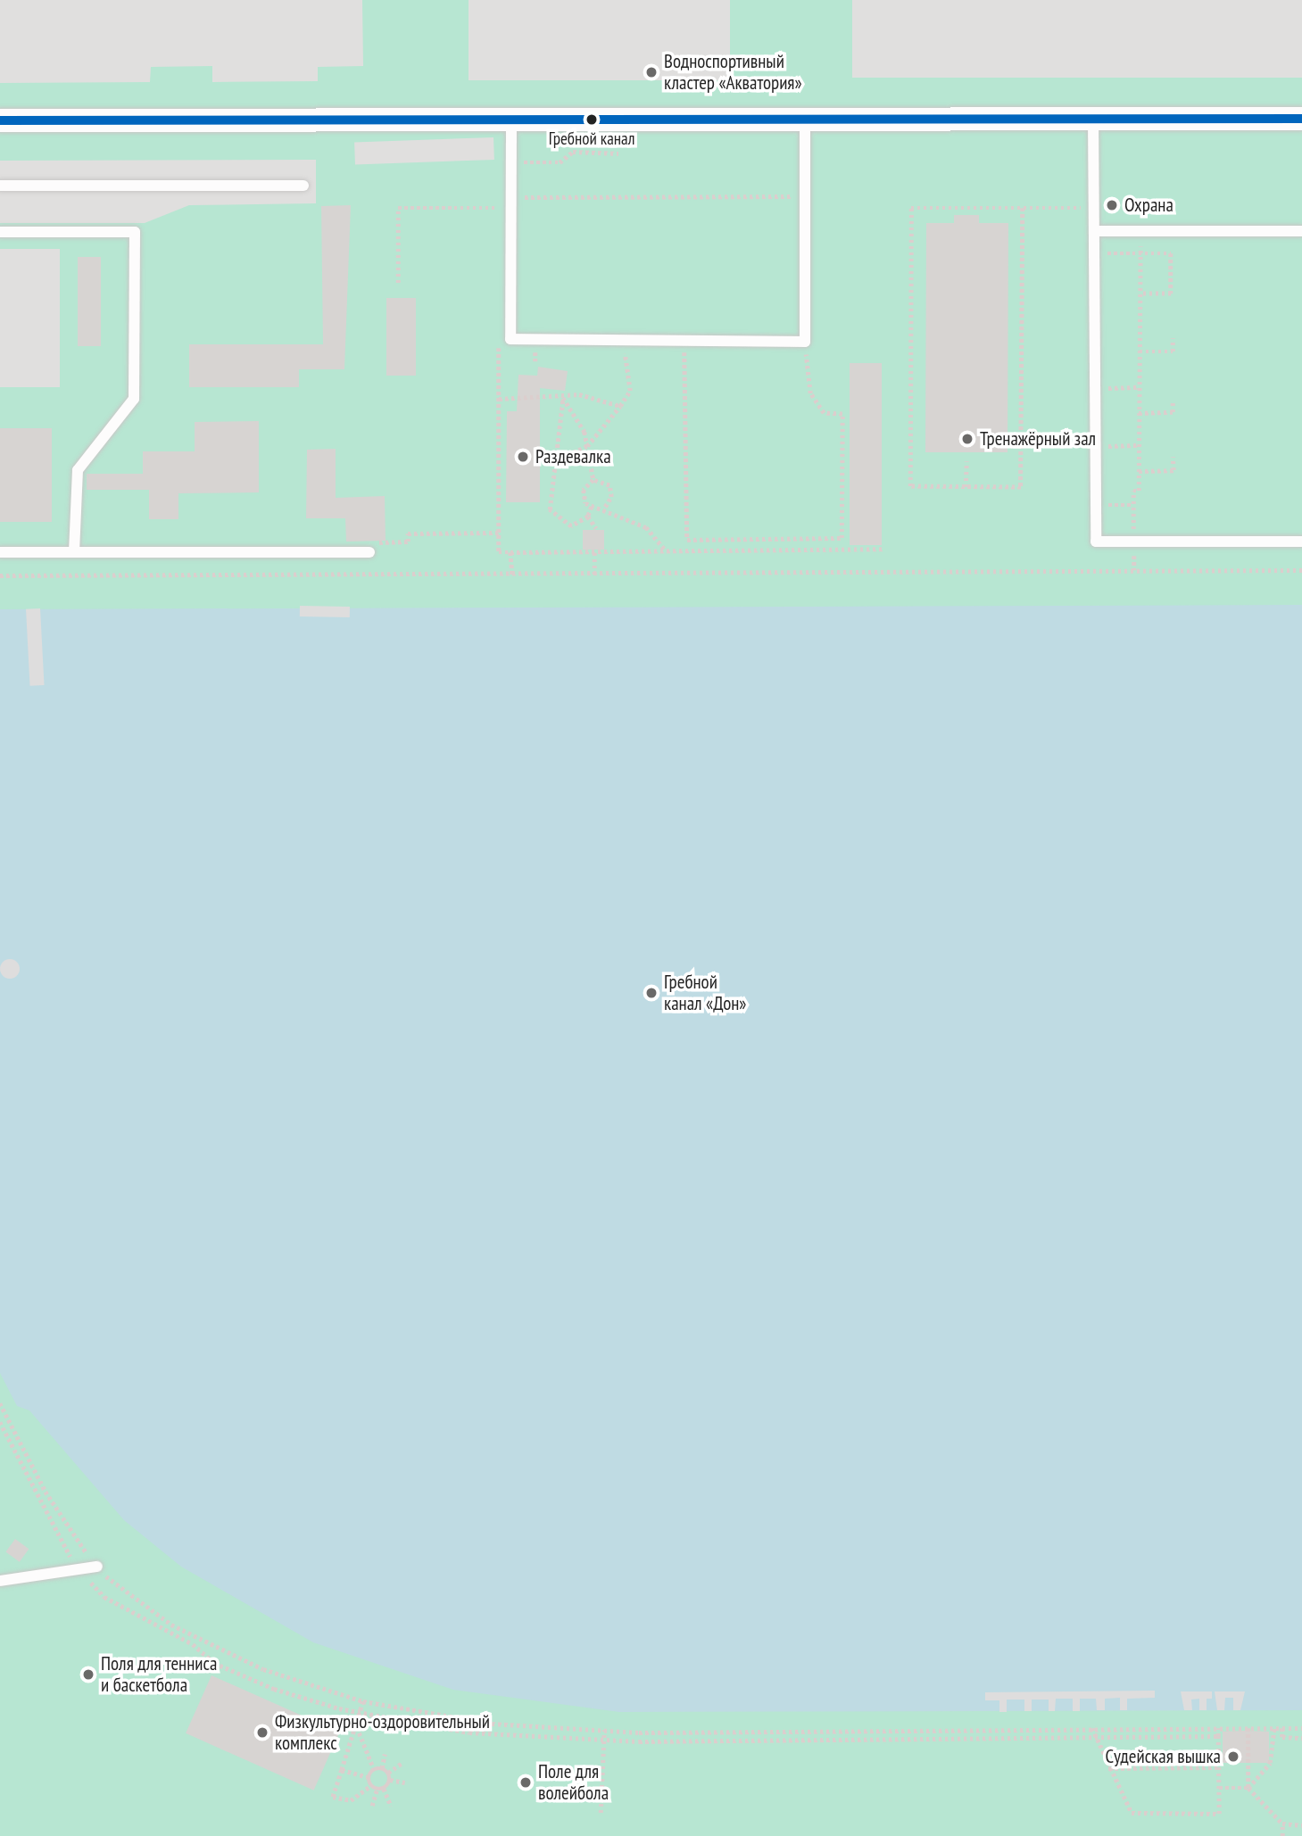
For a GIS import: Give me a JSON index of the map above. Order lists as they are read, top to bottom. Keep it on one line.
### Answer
{"places":["Водноспортивный кластер «Акватория»","Гребной канал","Охрана","Тренажёрный зал","Раздевалка","Гребной канал «Дон»","Поля для тенниса и баскетбола","Физкультурно-оздоровительный комплекс","Судейская вышка","Поле для волейбола"]}
